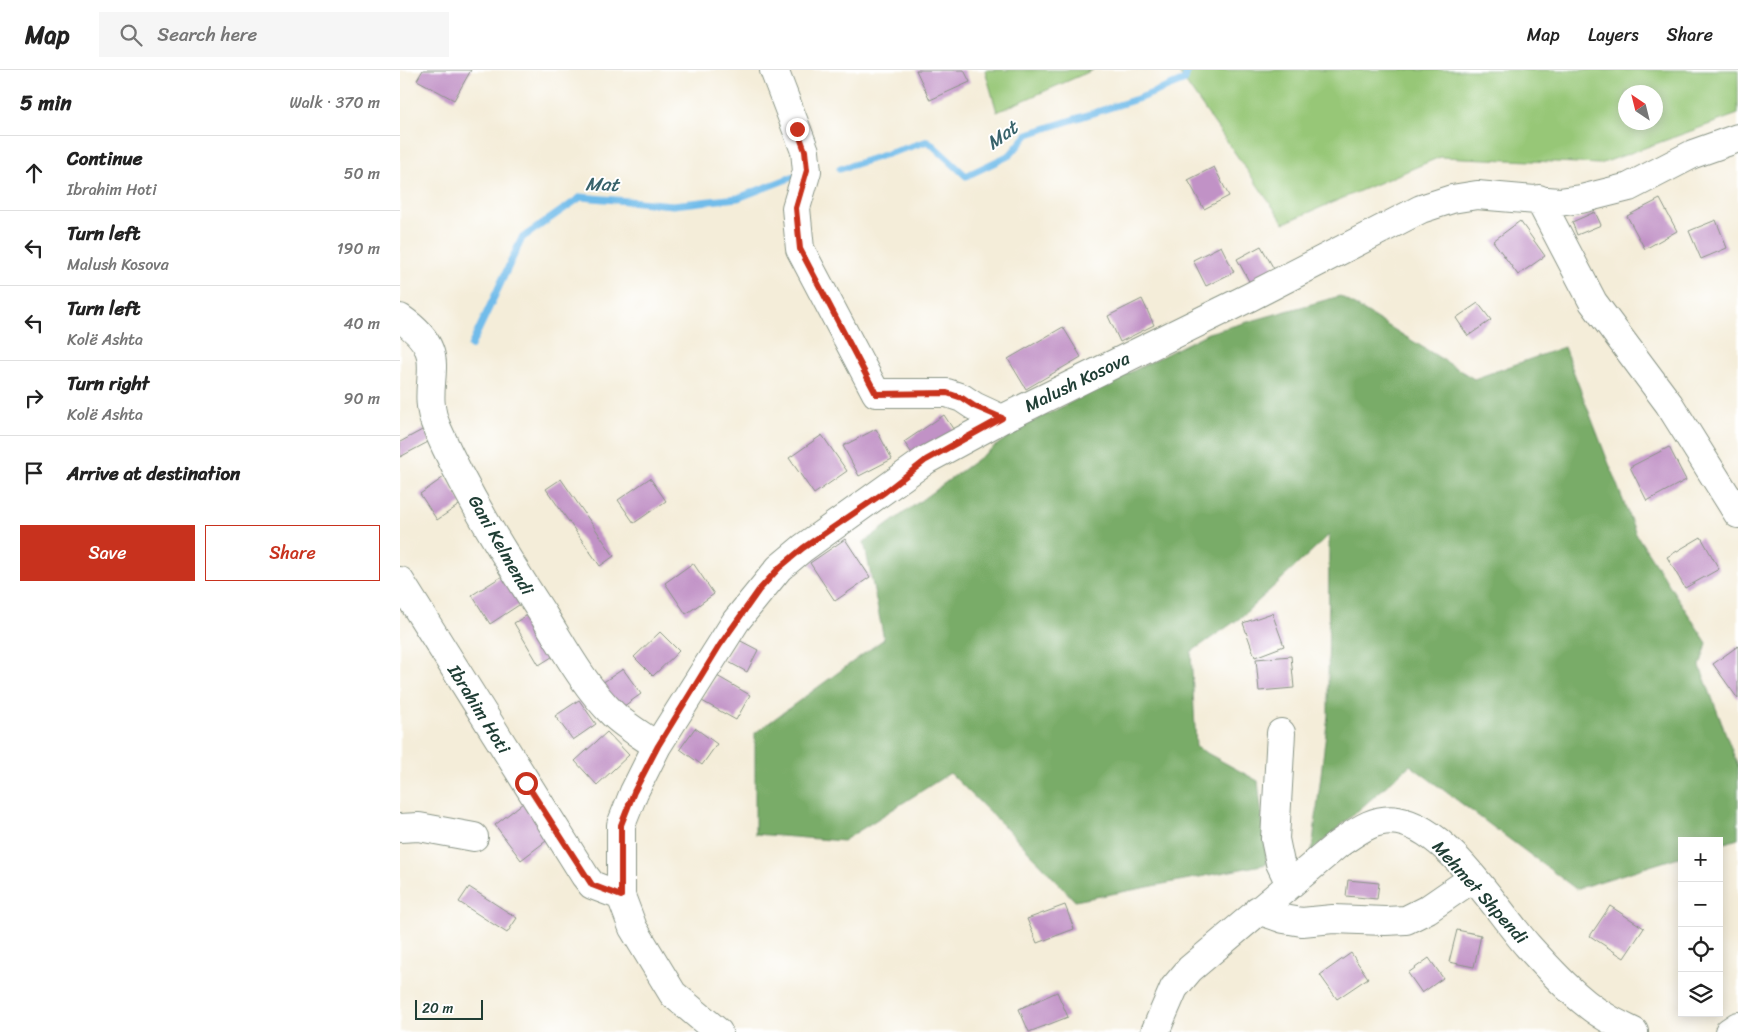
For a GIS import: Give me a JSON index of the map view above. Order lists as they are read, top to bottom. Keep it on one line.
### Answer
{"streets":{"street":["Malush Kosova","Gani Kelmendi","Ibrahim Hoti","Mehmet Shpendi"]},"crossings":[["Malush Kosova","Gani Kelmendi"],["Malush Kosova","Ibrahim Hoti"]],"water":["Mat"],"scale_bar":"20 m","north":"top left","page":{"header":"Map","search":"Search here","nav":["Map","Layers","Share"],"heading":["5 min","Walk · 370 m"],"list":[["Continue","Ibrahim Hoti","50 m"],["Turn left","Malush Kosova","190 m"],["Turn left","Kolë Ashta","40 m"],["Turn right","Kolë Ashta","90 m"],"Arrive at destination"],"buttons":["Save","Share"],"map_buttons":["+","−"],"scale":"20 m"}}
